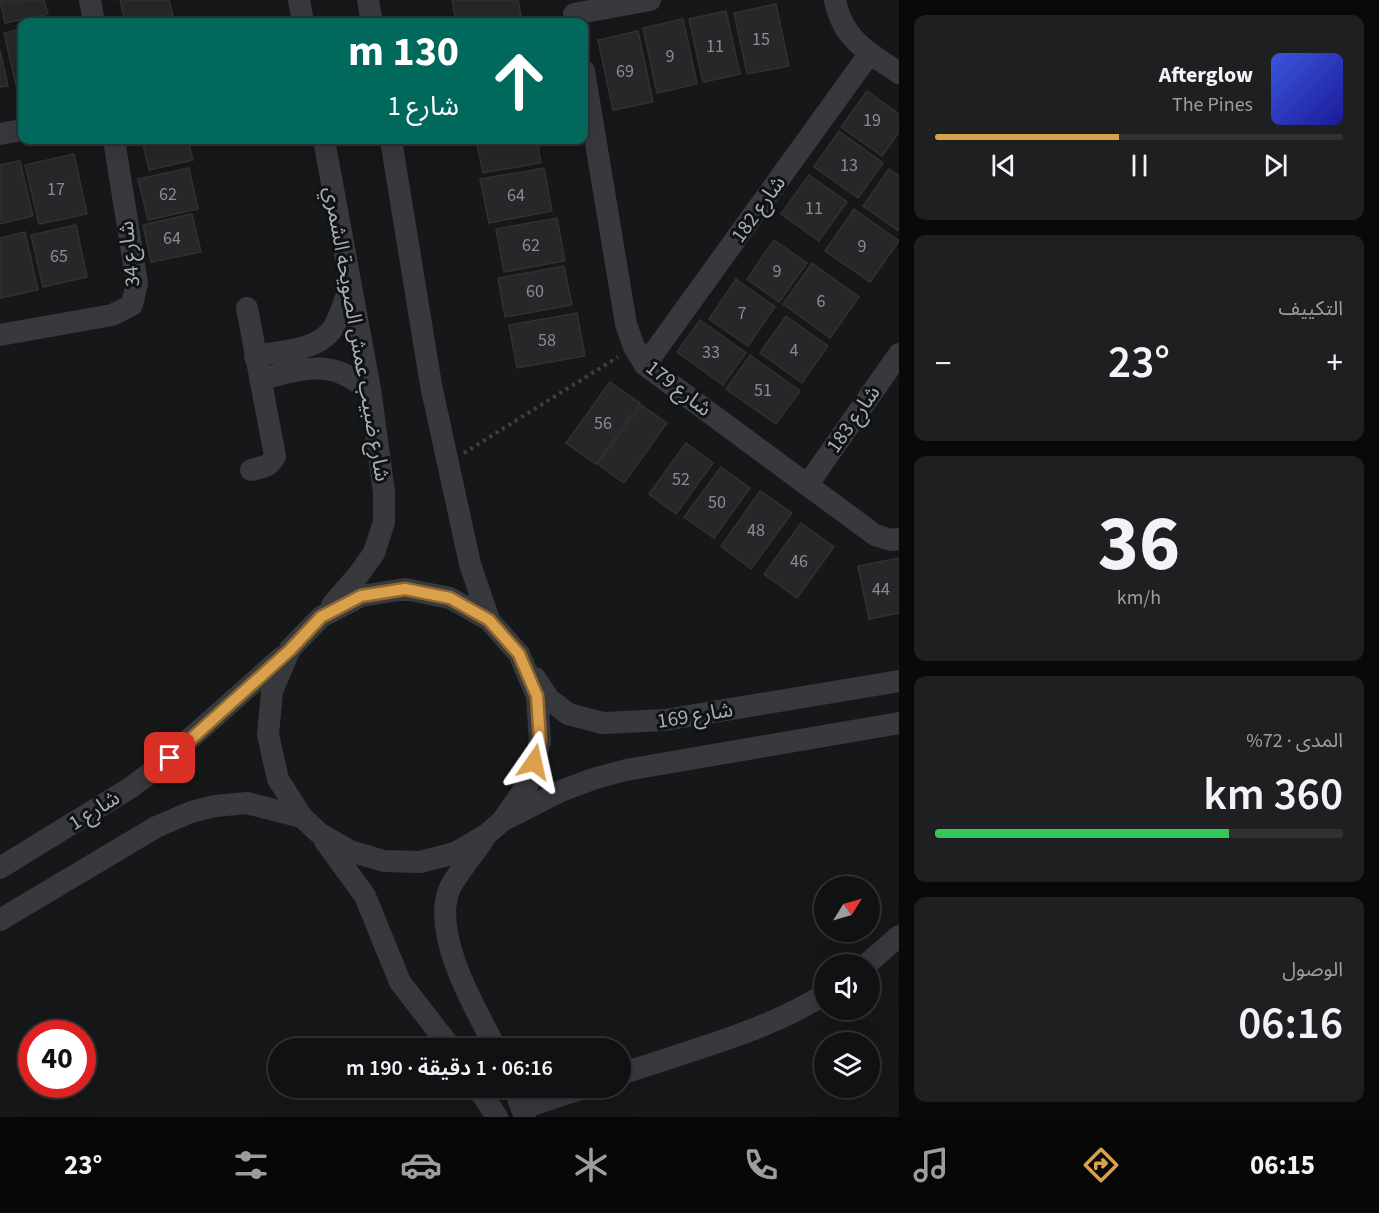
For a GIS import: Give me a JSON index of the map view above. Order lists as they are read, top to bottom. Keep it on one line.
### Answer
{"streets":{"street":["شارع 182","شارع 34","شارع ضبيب عمش الصويحة الشمري","شارع 179","شارع 183","شارع 169","شارع 1"]},"crossings":[["شارع 182","شارع 179"],["شارع ضبيب عمش الصويحة الشمري","شارع 1"],["شارع 179","شارع 183"]],"house_numbers":["15","11","9","69","19","13","17","62","64","11","64","62","9","65","9","60","6","7","58","4","33","51","56","52","50","48","46","44"],"north":"top right","page":{"turn":["130 m","شارع 1"],"song":["Afterglow","The Pines"],"tile":["التكييف",["36","km/h"],["المدى · 72%","360 km"],["الوصول","06:16"]],"heat":["−","23°","+"],"limit":"40","trip":"06:16 · 1 دقيقة · 190 m","tabs":["06:15","23°"]}}
